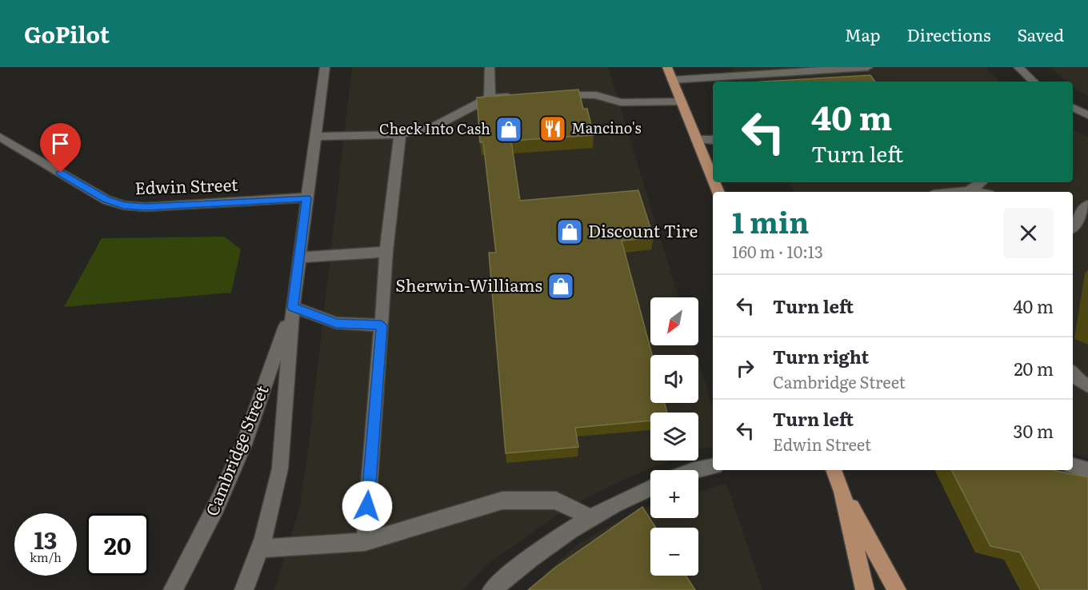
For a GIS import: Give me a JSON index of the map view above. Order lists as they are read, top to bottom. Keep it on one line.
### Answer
{"streets":{"street":["Edwin Street","Cambridge Street"]},"crossings":[["Edwin Street","Cambridge Street"]],"places":{"restaurant":["Mancino's"],"shop":["Check Into Cash","Discount Tire","Sherwin-Williams"]},"north":"bottom left","page":{"header":"GoPilot","nav":["Map","Directions","Saved"],"turn":["40 m","Turn left"],"heading":["1 min","160 m · 10:13"],"list":[{"name":"Turn left","value":"40 m"},{"name":"Turn right","note":"Cambridge Street","value":"20 m"},{"name":"Turn left","note":"Edwin Street","value":"30 m"}],"map_buttons":["+","−"],"speed":"13 km/h","limit":"20"}}
